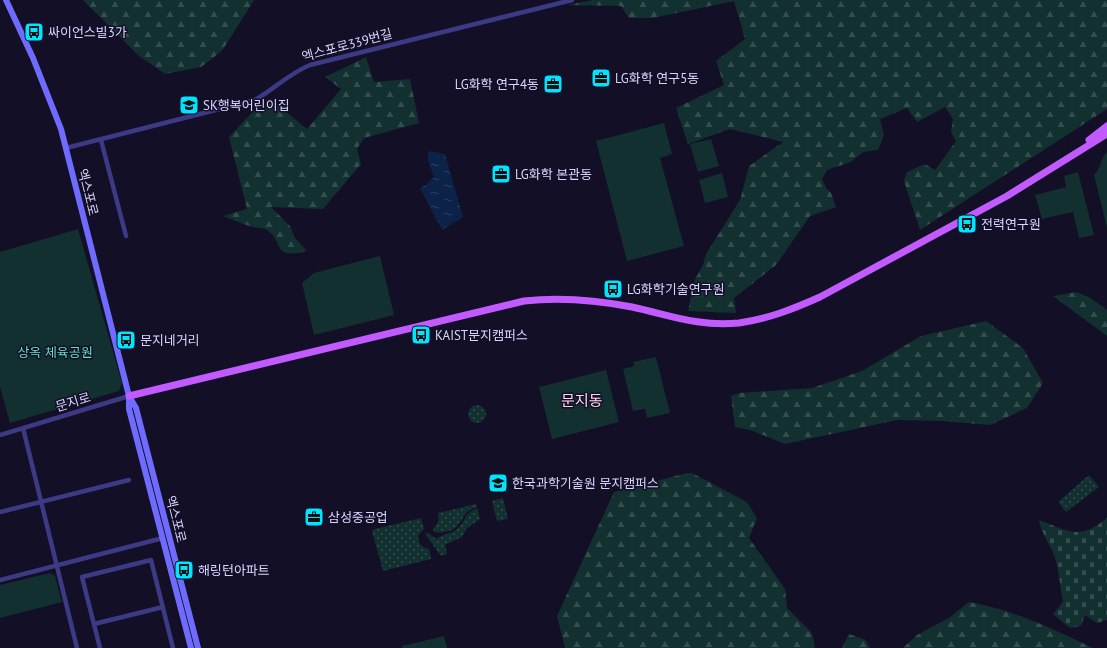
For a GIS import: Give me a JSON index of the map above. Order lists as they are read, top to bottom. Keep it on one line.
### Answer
{"streets":{"main road":["엑스포로"],"street":["엑스포로339번길","문지로"]},"crossings":[["엑스포로339번길","엑스포로"],["엑스포로","문지로"]],"districts":["문지동"],"parks":["상옥 체육공원"],"places":{"bus stop":["싸이언스빌3가","전력연구원","LG화학기술연구원","KAIST문지캠퍼스","문지네거리","해링턴아파트"],"office":["LG화학 연구5동","LG화학 연구4동","LG화학 본관동","삼성중공업"],"school or university":["SK행복어린이집","한국과학기술원 문지캠퍼스"]}}
